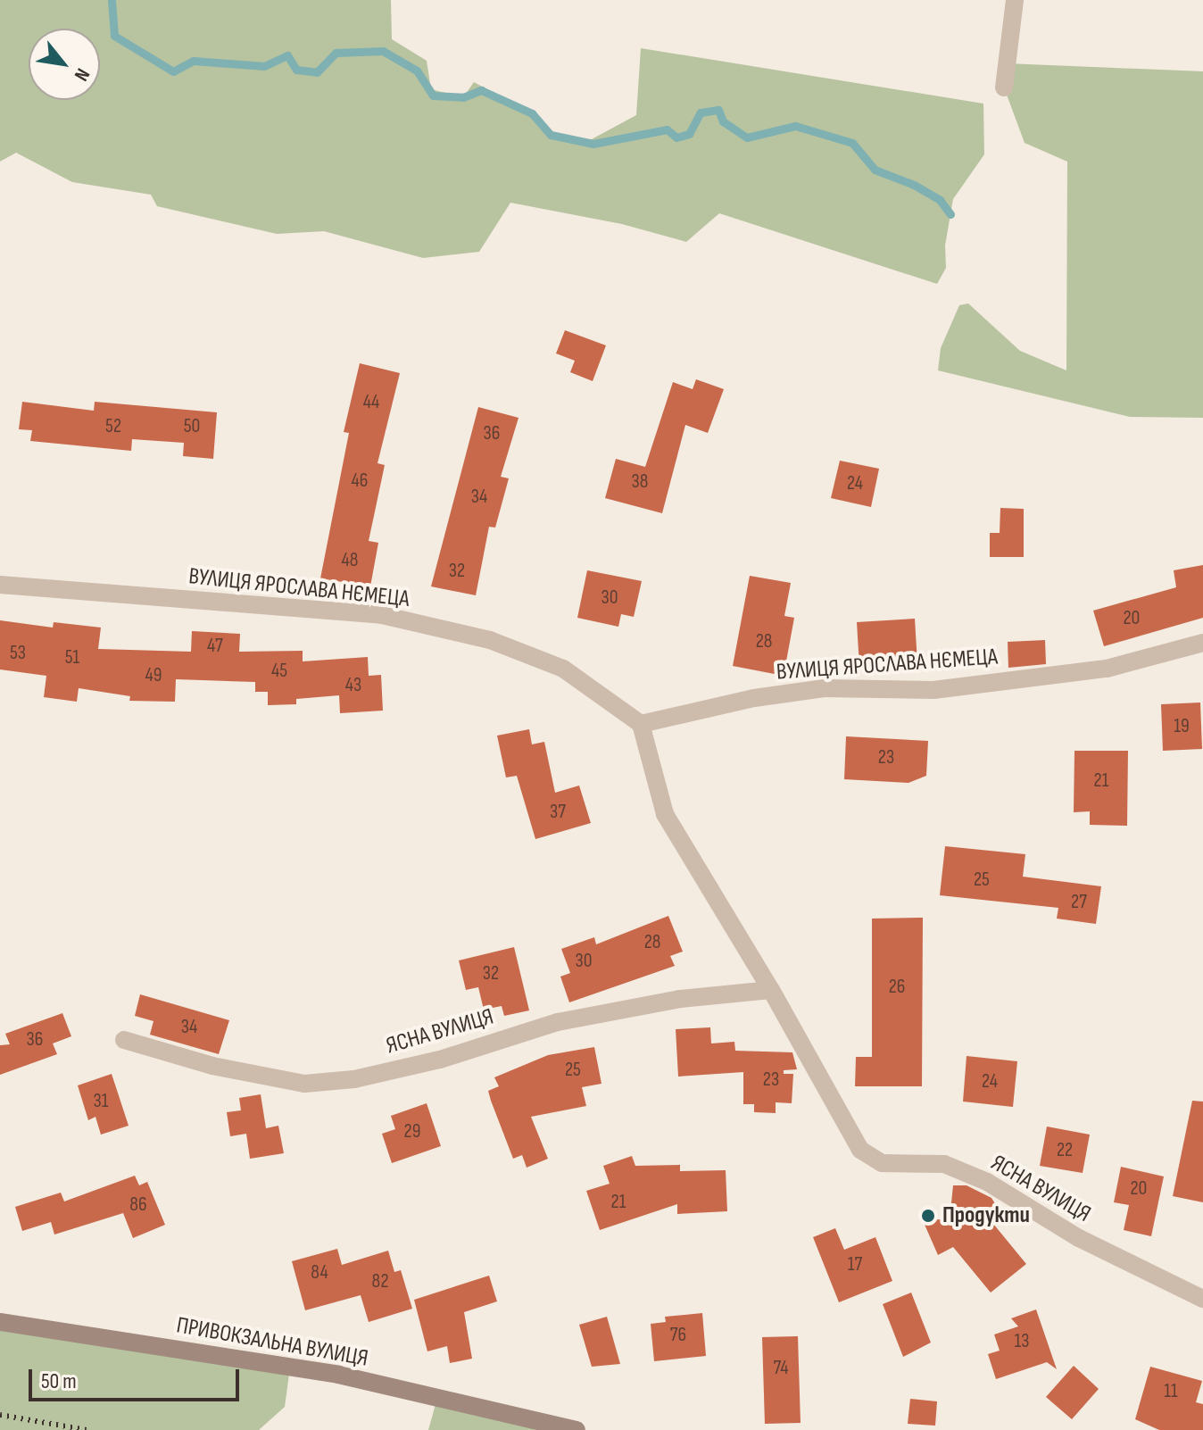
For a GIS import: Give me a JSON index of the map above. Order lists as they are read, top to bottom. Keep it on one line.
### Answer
{"streets":{"street":["ВУЛИЦЯ ЯРОСЛАВА НЄМЕЦА","ЯСНА ВУЛИЦЯ","ПРИВОКЗАЛЬНА ВУЛИЦЯ"]},"crossings":[["ВУЛИЦЯ ЯРОСЛАВА НЄМЕЦА","ЯСНА ВУЛИЦЯ"]],"places":["Продукти"],"house_numbers":["44","52","50","36","46","38","24","34","48","32","30","20","28","47","53","51","45","49","43","19","23","21","37","25","27","28","30","32","26","34","36","25","23","24","31","29","22","20","21","86","17","84","82","76","13","74","11"],"scale_bar":"50 m","north":"bottom right"}
